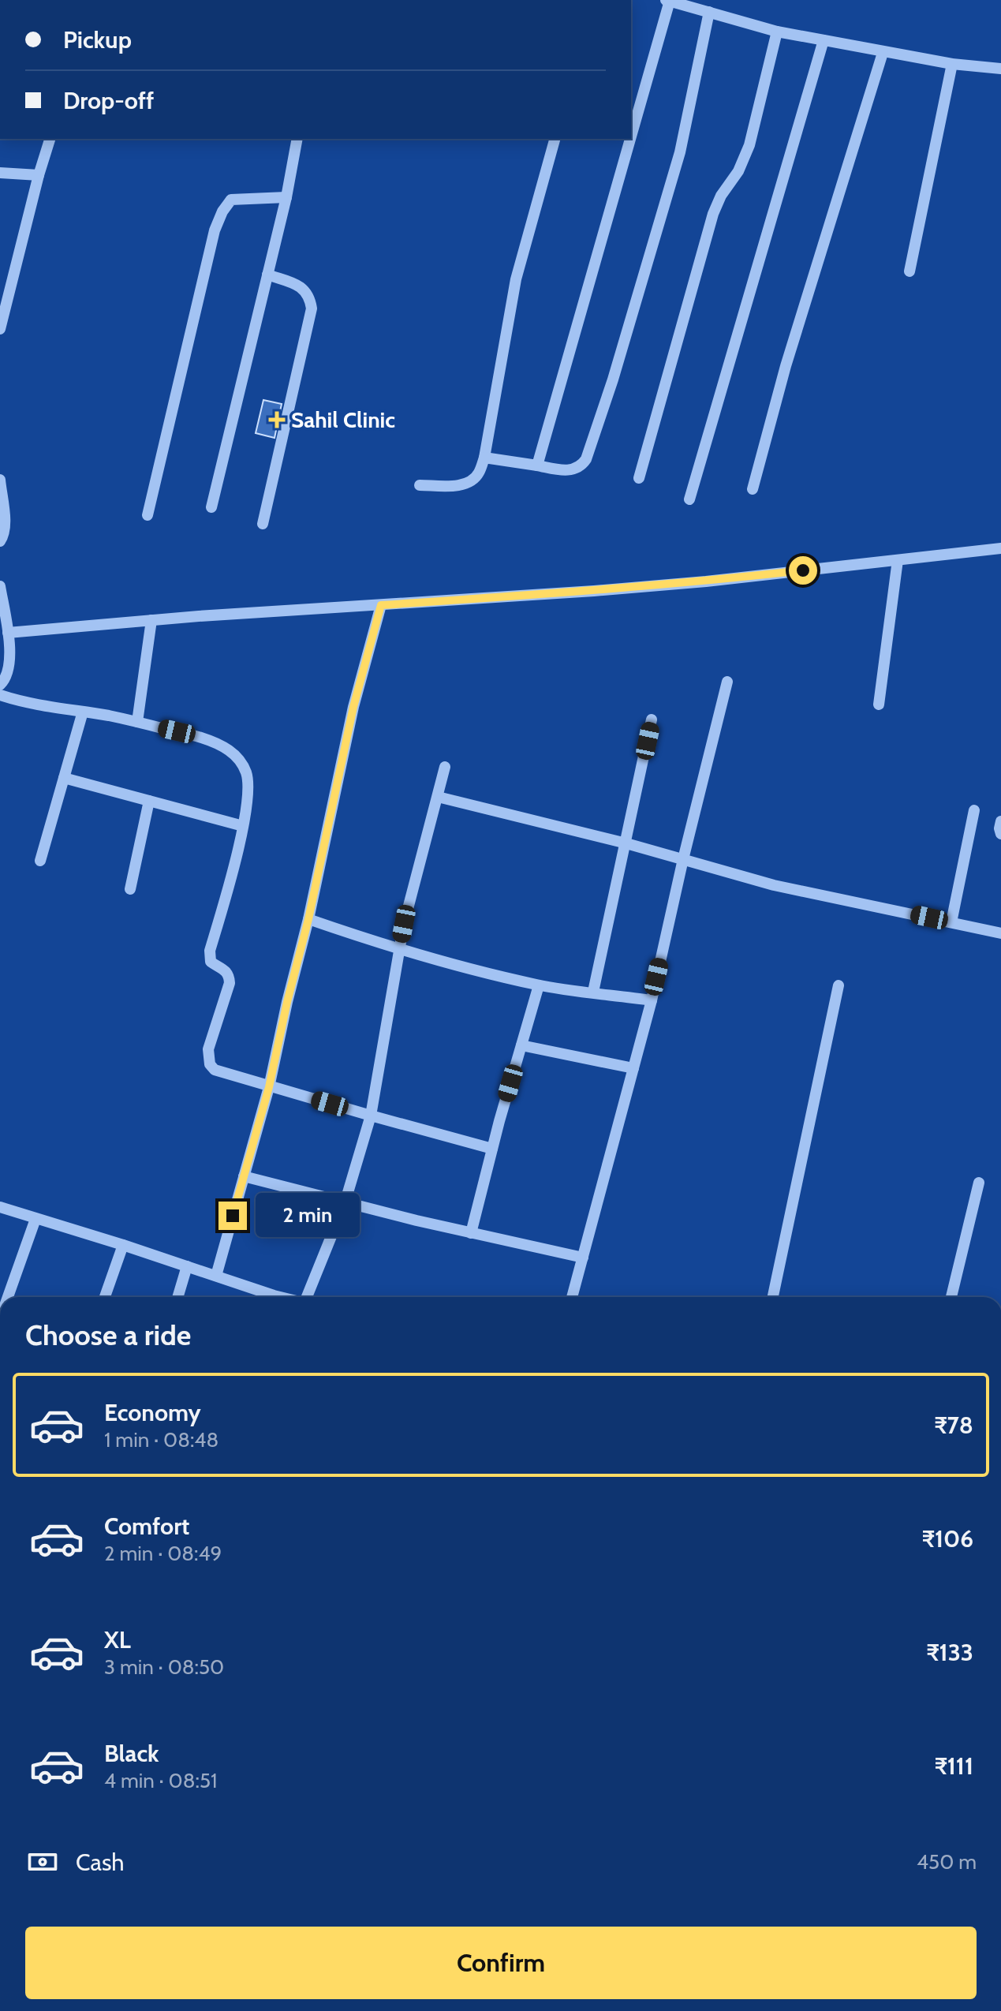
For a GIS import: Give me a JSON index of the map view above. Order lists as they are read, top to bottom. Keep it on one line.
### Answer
{"places":{"health":["Sahil Clinic"]},"page":{"banner":["Pickup","Drop-off"],"bubble":"2 min","heading":"Choose a ride","list":[{"name":"Economy","note":"1 min · 08:48","value":"₹78"},{"name":"Comfort","note":"2 min · 08:49","value":"₹106"},{"name":"XL","note":"3 min · 08:50","value":"₹133"},{"name":"Black","note":"4 min · 08:51","value":"₹111"}],"pay":["Cash","450 m"],"buttons":"Confirm"}}
